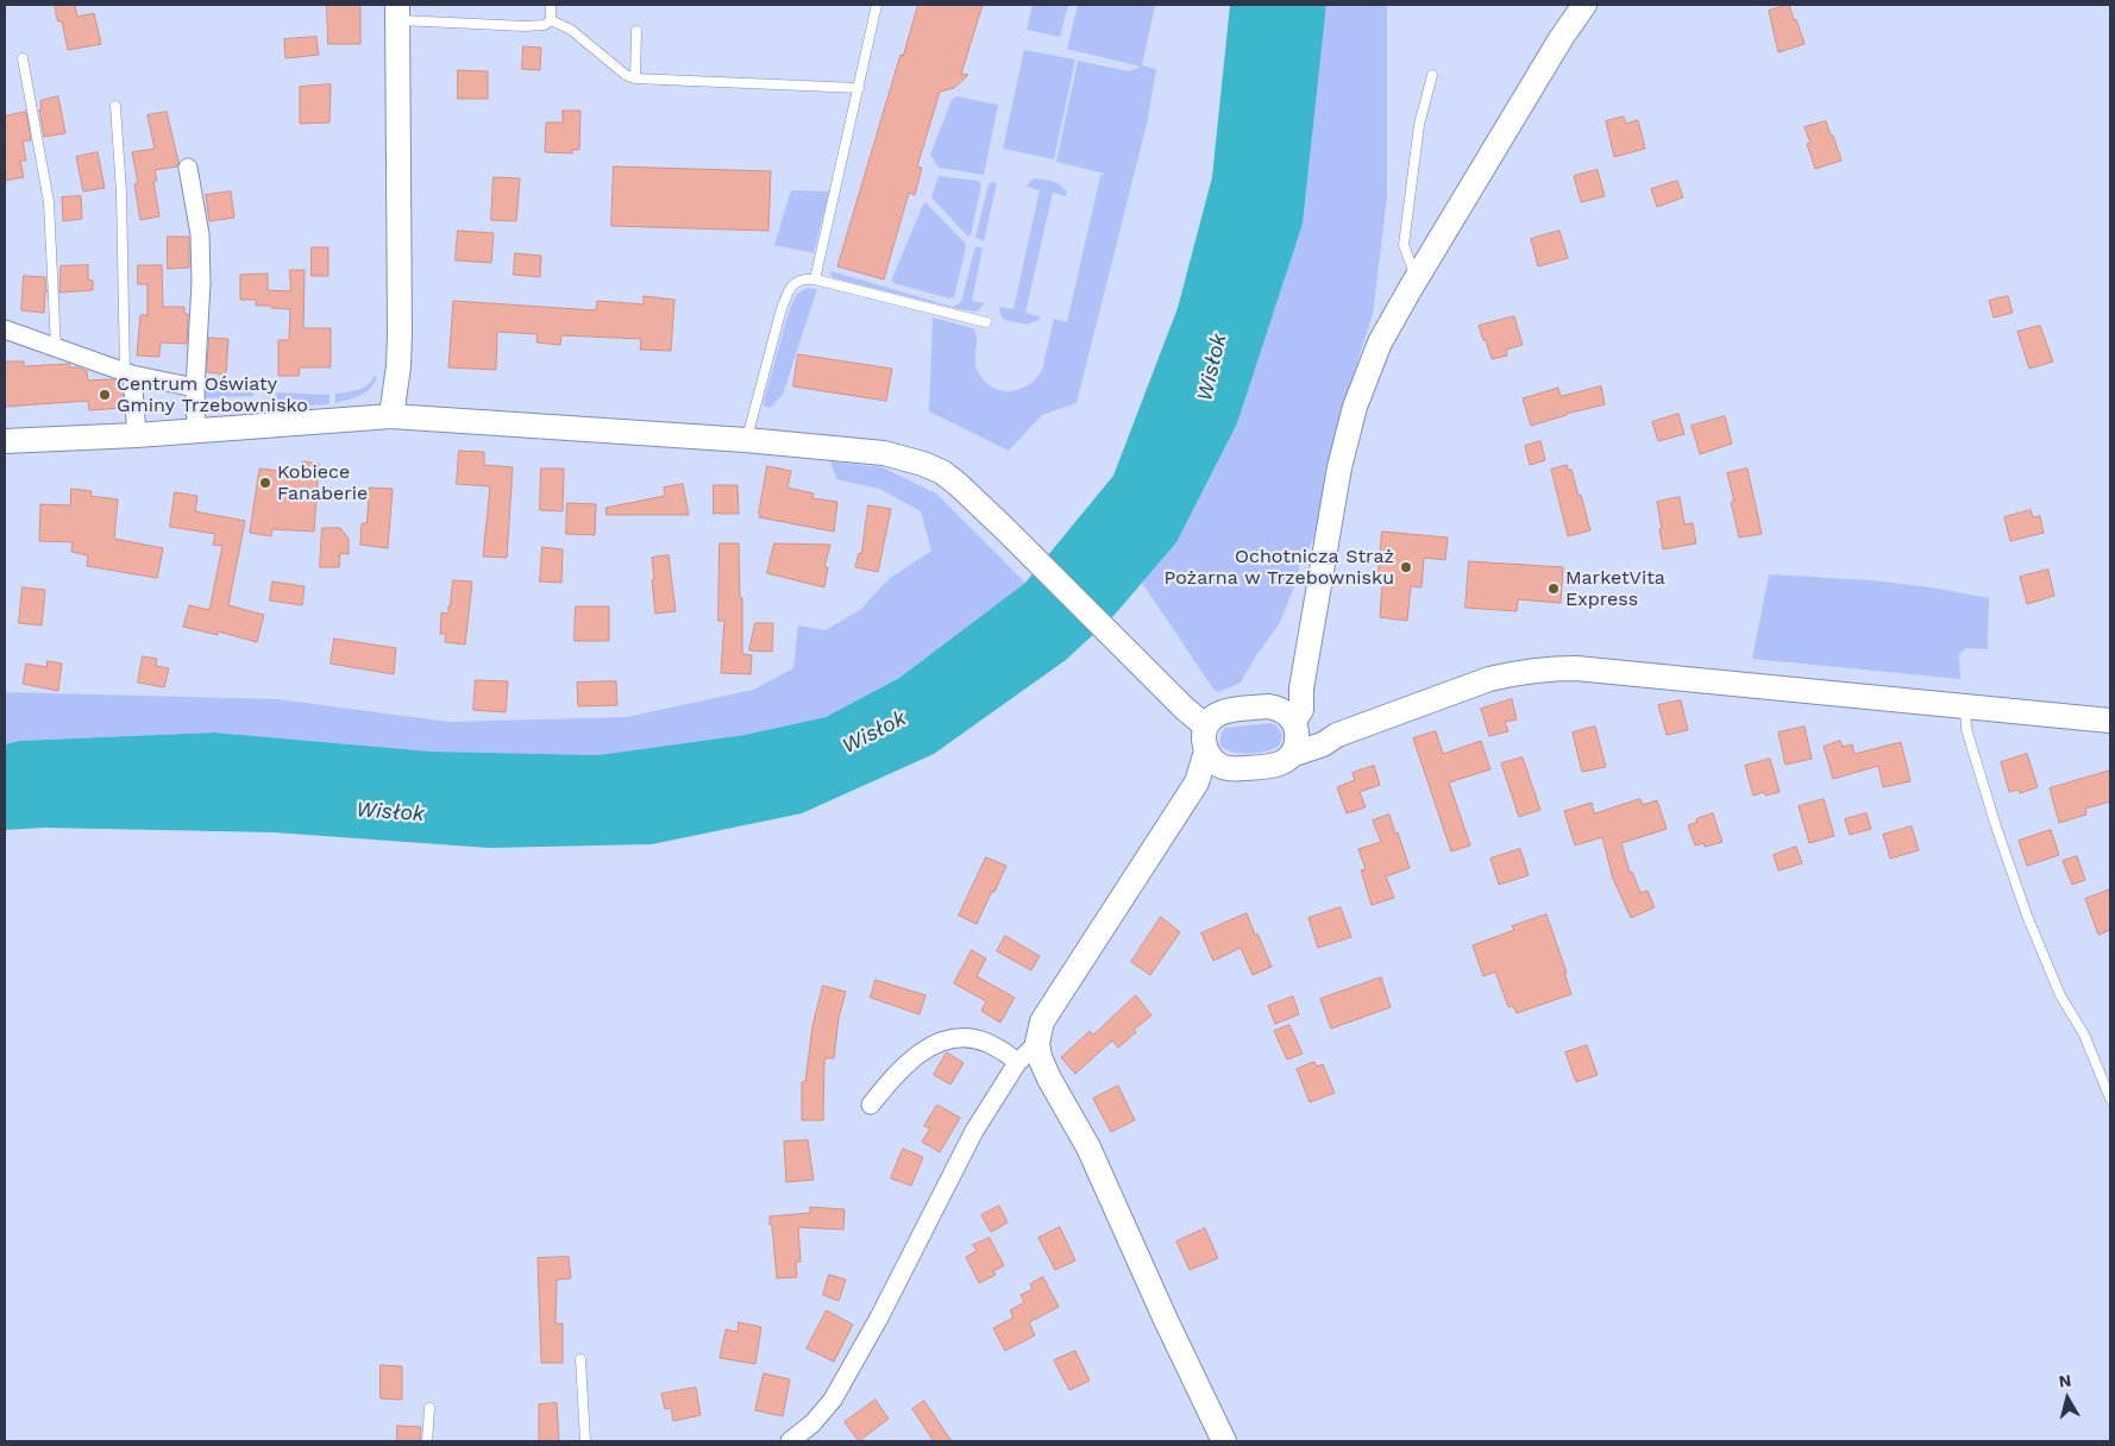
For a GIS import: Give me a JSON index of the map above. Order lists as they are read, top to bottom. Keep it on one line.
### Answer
{"water":["Wisłok"],"places":["Centrum Oświaty Gminy Trzebownisko","Kobiece Fanaberie","Ochotnicza Straż Pożarna w Trzebownisku","MarketVita Express"],"north":"top"}
